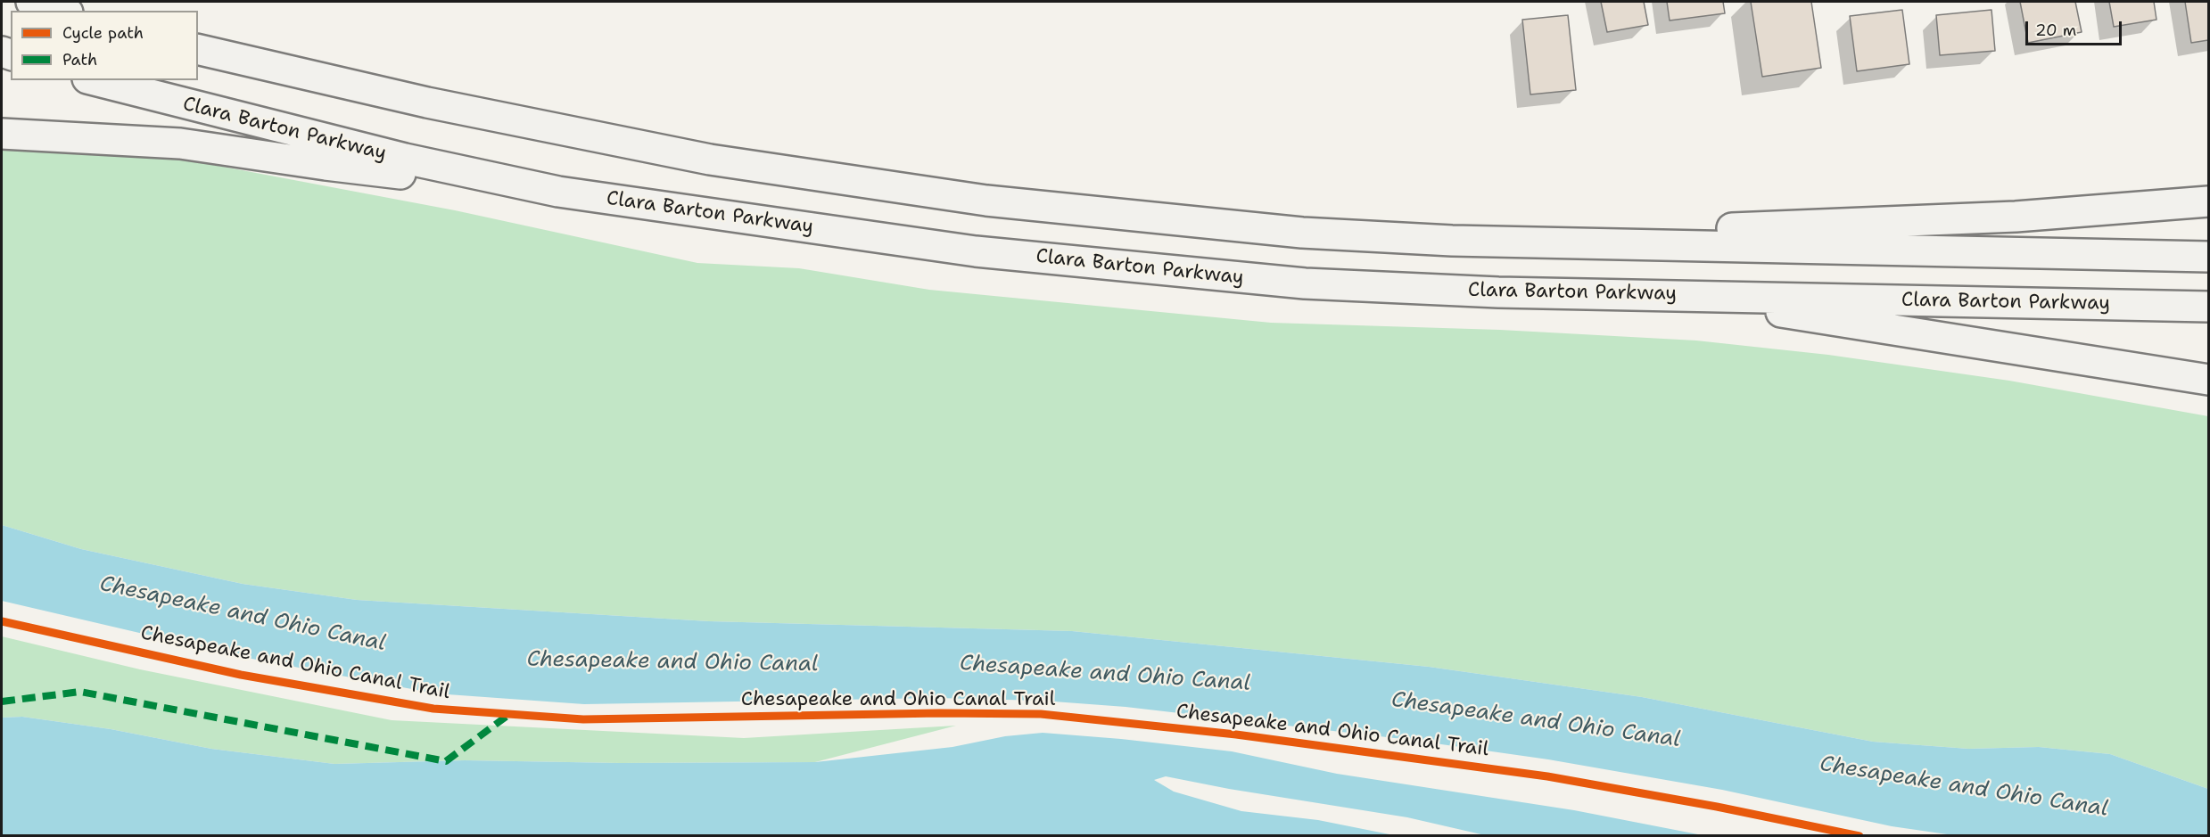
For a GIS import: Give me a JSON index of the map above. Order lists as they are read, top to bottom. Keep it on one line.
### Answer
{"streets":{"main road":["Clara Barton Parkway"],"cycle path":["Chesapeake and Ohio Canal Trail"]},"water":["Chesapeake and Ohio Canal"],"legend":["Cycle path","Path"],"scale_bar":"20 m"}
